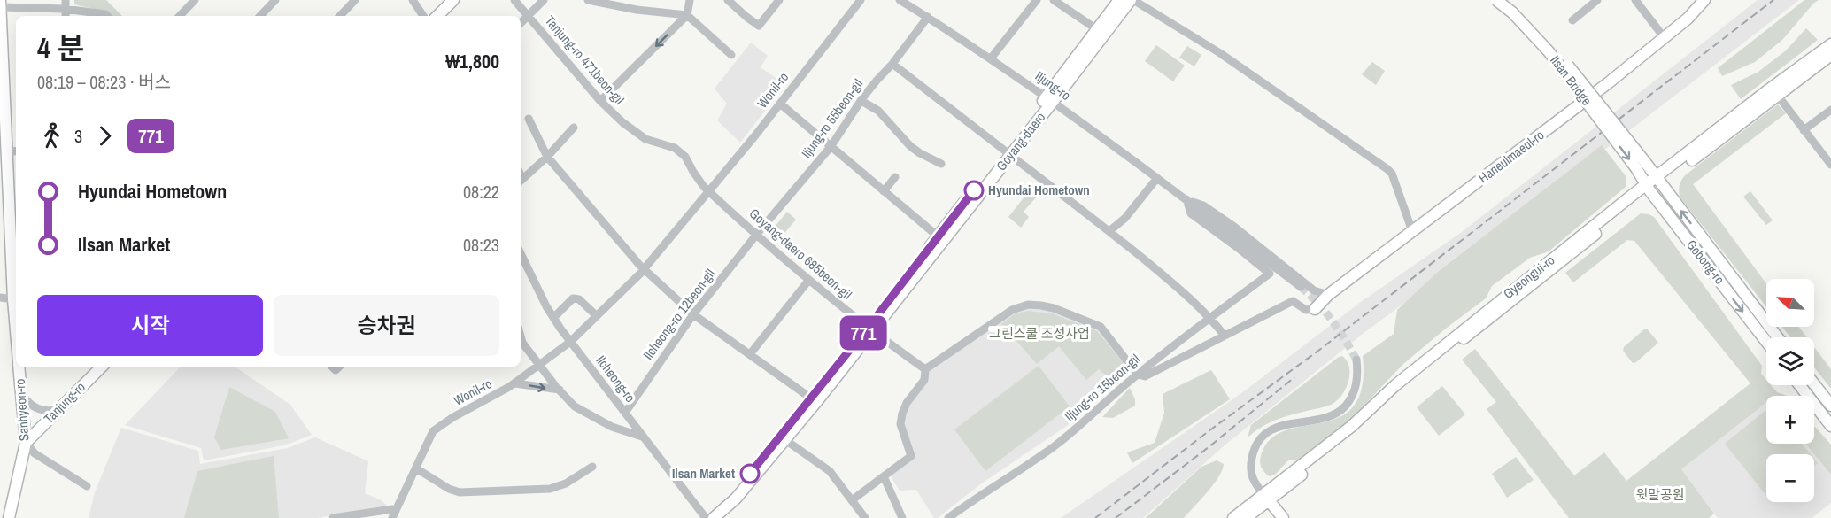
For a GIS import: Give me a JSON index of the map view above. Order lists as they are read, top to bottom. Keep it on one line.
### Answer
{"streets":{"main road":["Ilsan Bridge","Goyang-daero","Haneulmaeul-ro","Gobong-ro","Gyeongui-ro","Tanjung-ro","Sanhyeon-ro"],"street":["Tanjung-ro 471beon-gil","Iljung-ro","Wonil-ro","Iljung-ro 55beon-gil","Goyang-daero 685beon-gil","Ilcheong-ro 12beon-gil","Ilcheong-ro","Iljung-ro 15beon-gil"]},"crossings":[["Tanjung-ro 471beon-gil","Wonil-ro"],["Tanjung-ro 471beon-gil","Goyang-daero 685beon-gil"],["Ilsan Bridge","Gobong-ro"],["Iljung-ro","Iljung-ro 55beon-gil"],["Iljung-ro","Goyang-daero"],["Iljung-ro","Haneulmaeul-ro"],["Iljung-ro","Iljung-ro 15beon-gil"],["Wonil-ro","Goyang-daero 685beon-gil"],["Wonil-ro","Ilcheong-ro"],["Iljung-ro 55beon-gil","Goyang-daero"],["Iljung-ro 55beon-gil","Goyang-daero 685beon-gil"],["Iljung-ro 55beon-gil","Ilcheong-ro 12beon-gil"],["Goyang-daero","Haneulmaeul-ro"],["Goyang-daero","Goyang-daero 685beon-gil"],["Goyang-daero","Ilcheong-ro"],["Goyang-daero","Iljung-ro 15beon-gil"],["Goyang-daero 685beon-gil","Ilcheong-ro 12beon-gil"],["Gobong-ro","Gyeongui-ro"],["Ilcheong-ro 12beon-gil","Ilcheong-ro"],["Tanjung-ro","Sanhyeon-ro"]],"parks":["그린스쿨 조성사업","윗말공원"],"places":["Hyundai Hometown","Ilsan Market"],"lines":["bus line 771"],"north":"top left","page":{"on_map":"771","heading":["4 분","08:19 – 08:23 · 버스","₩1,800"],"legs":["3","771"],"list":[{"name":"Hyundai Hometown","value":"08:22"},{"name":"Ilsan Market","value":"08:23"}],"map_buttons":["+","−"],"buttons":["시작","승차권"]}}
